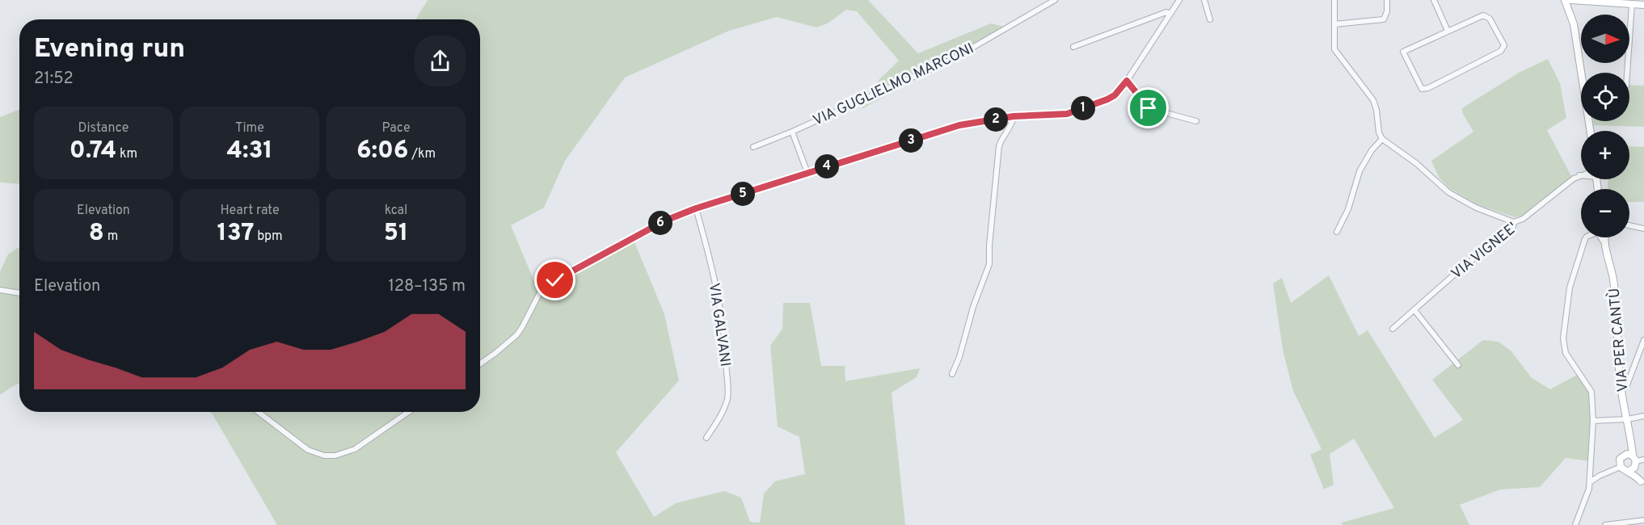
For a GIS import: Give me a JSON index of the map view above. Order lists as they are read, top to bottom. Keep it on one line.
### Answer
{"streets":{"main road":["VIA PER CANTÙ"],"street":["VIA GUGLIELMO MARCONI","VIA VIGNEE'","VIA GALVANI"]},"north":"right","page":{"map_buttons":["+","−"],"heading":["Evening run","21:52"],"pins":["1","2","3","4","5","6"],"stats":[["Distance","0.74 km"],["Time","4:31"],["Pace","6:06 /km"],["Elevation","8 m"],["Heart rate","137 bpm"],["kcal","51"]],"chart":["Elevation","128–135 m"]}}
